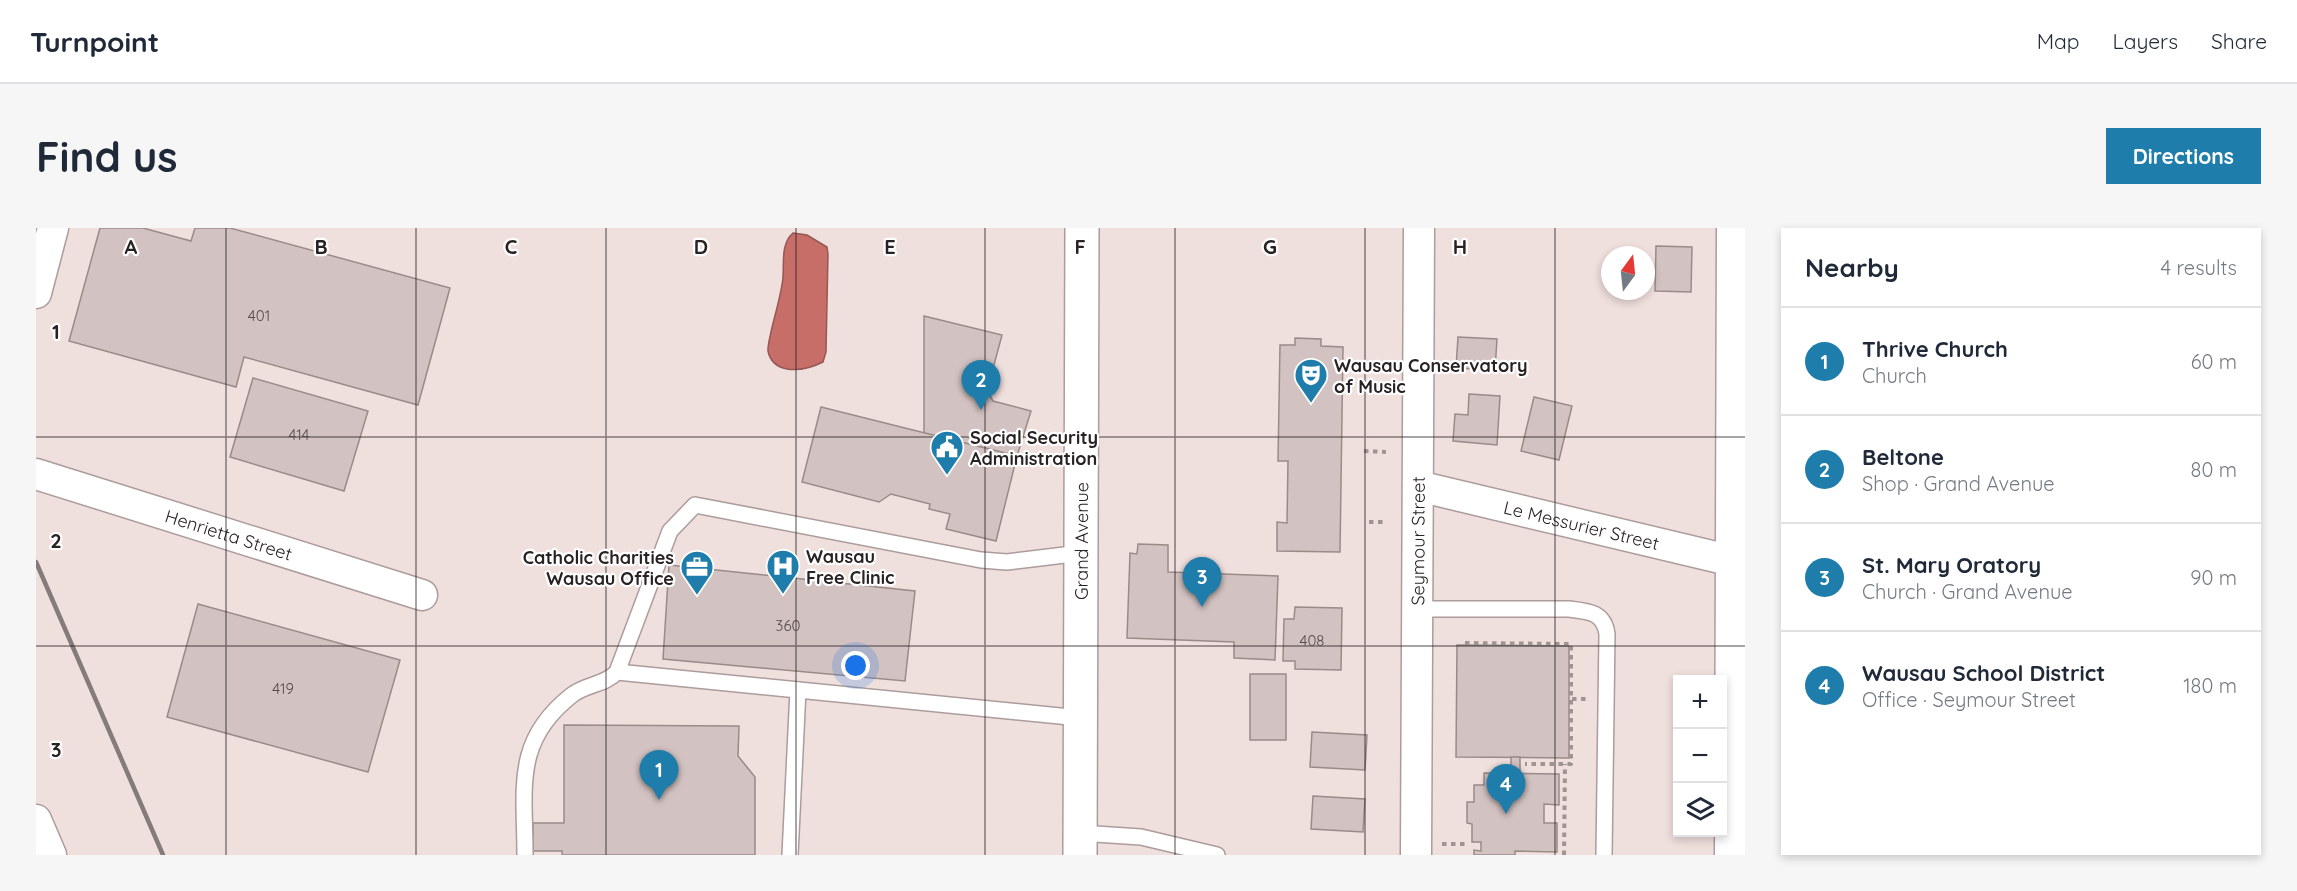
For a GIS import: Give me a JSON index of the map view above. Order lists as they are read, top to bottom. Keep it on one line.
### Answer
{"streets":{"main road":["Grand Avenue"],"street":["Le Messurier Street","Henrietta Street","Seymour Street"]},"crossings":[["Le Messurier Street","Seymour Street"]],"places":{"theatre":["Wausau Conservatory of Music"],"public building":["Social Security Administration"],"hospital":["Wausau Free Clinic"],"office":["Catholic Charities Wausau Office"]},"house_numbers":["401","414","360","408","419"],"north":"top","page":{"header":"Turnpoint","nav":["Map","Layers","Share"],"buttons":"Directions","title":"Find us","heading":["Nearby","4 results"],"list":[{"mark":"1","name":"Thrive Church","note":"Church","value":"60 m"},{"mark":"2","name":"Beltone","note":"Shop · Grand Avenue","value":"80 m"},{"mark":"3","name":"St. Mary Oratory","note":"Church · Grand Avenue","value":"90 m"},{"mark":"4","name":"Wausau School District","note":"Office · Seymour Street","value":"180 m"}],"pins":["2","3","1","4"],"map_buttons":["+","−"]},"grid":{"columns":["A","B","C","D","E","F","G","H"],"rows":["1","2","3"]}}
